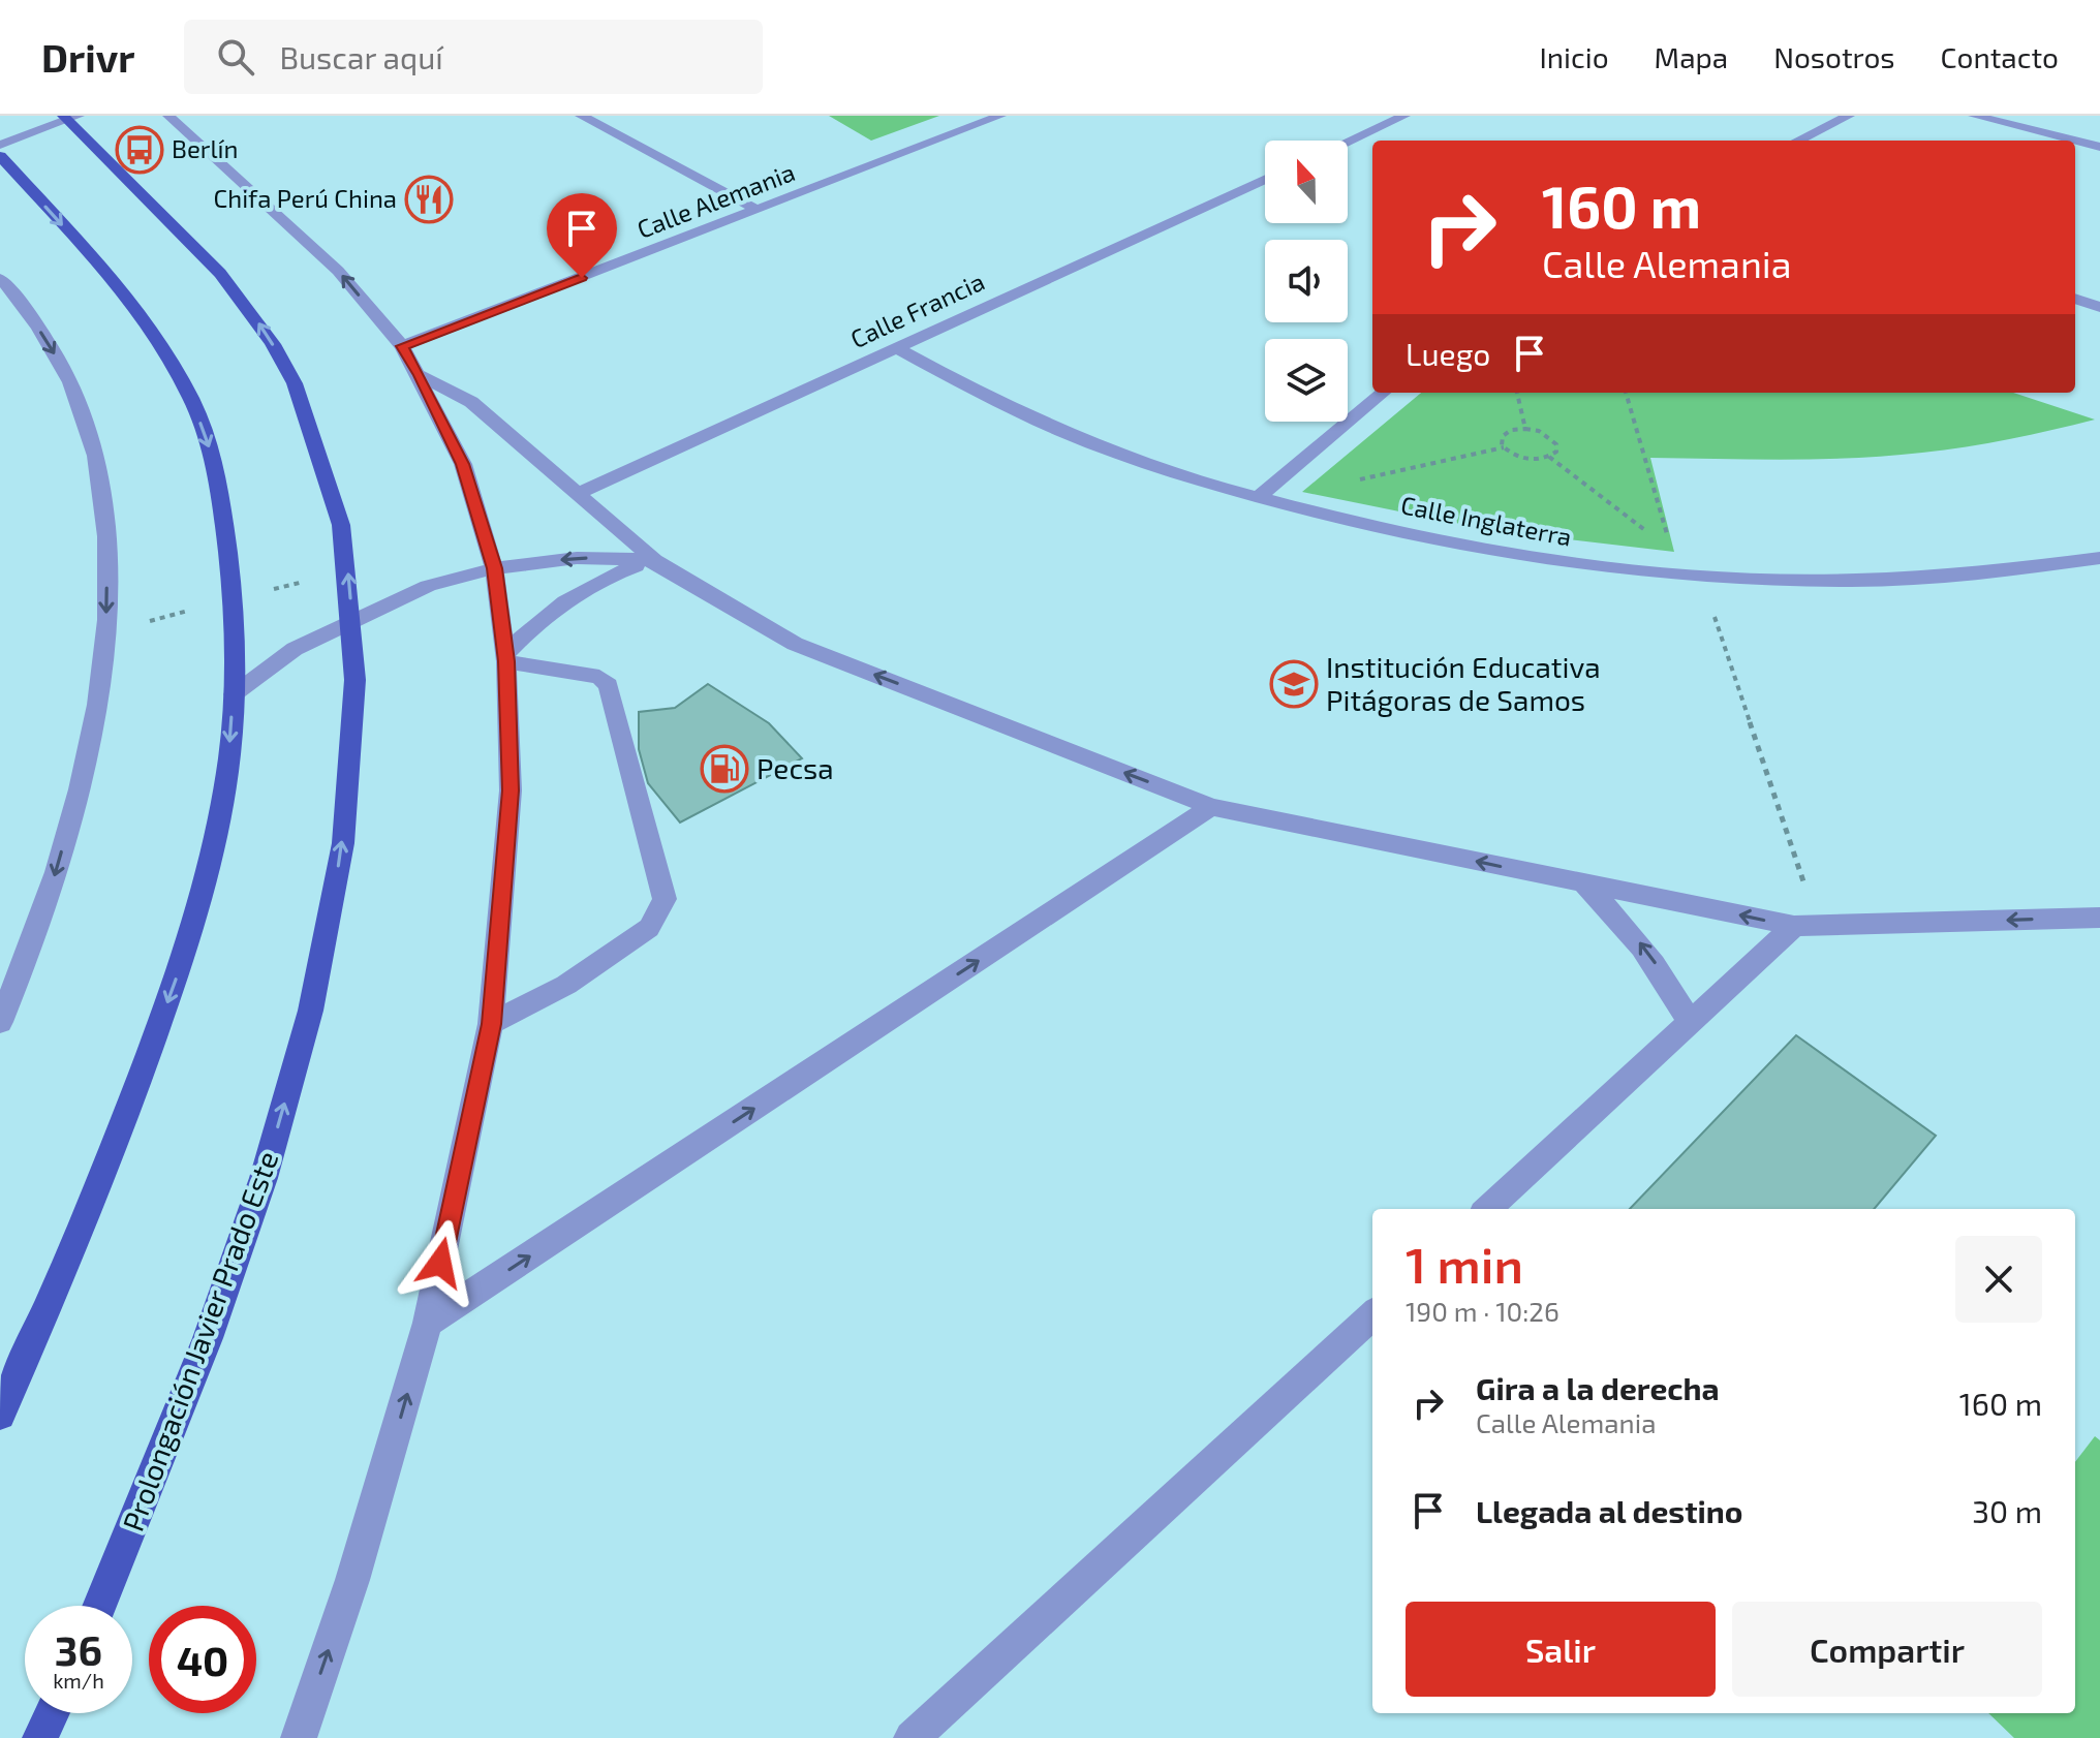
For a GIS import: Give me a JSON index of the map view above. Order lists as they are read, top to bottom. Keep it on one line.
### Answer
{"streets":{"main road":["Prolongación Javier Prado Este"],"street":["Calle Alemania","Calle Francia","Calle Inglaterra"]},"crossings":[["Calle Francia","Calle Inglaterra"]],"places":{"bus stop":["Berlín"],"restaurant":["Chifa Perú China"],"school or university":["Institución Educativa Pitágoras de Samos"],"fuel station":["Pecsa"]},"north":"top","page":{"header":"Drivr","search":"Buscar aquí","nav":["Inicio","Mapa","Nosotros","Contacto"],"turn":["160 m","Calle Alemania"],"then":"Luego","heading":["1 min","190 m · 10:26"],"list":[{"name":"Gira a la derecha","note":"Calle Alemania","value":"160 m"},{"name":"Llegada al destino","value":"30 m"}],"buttons":["Salir","Compartir"],"speed":"36 km/h","limit":"40"}}
